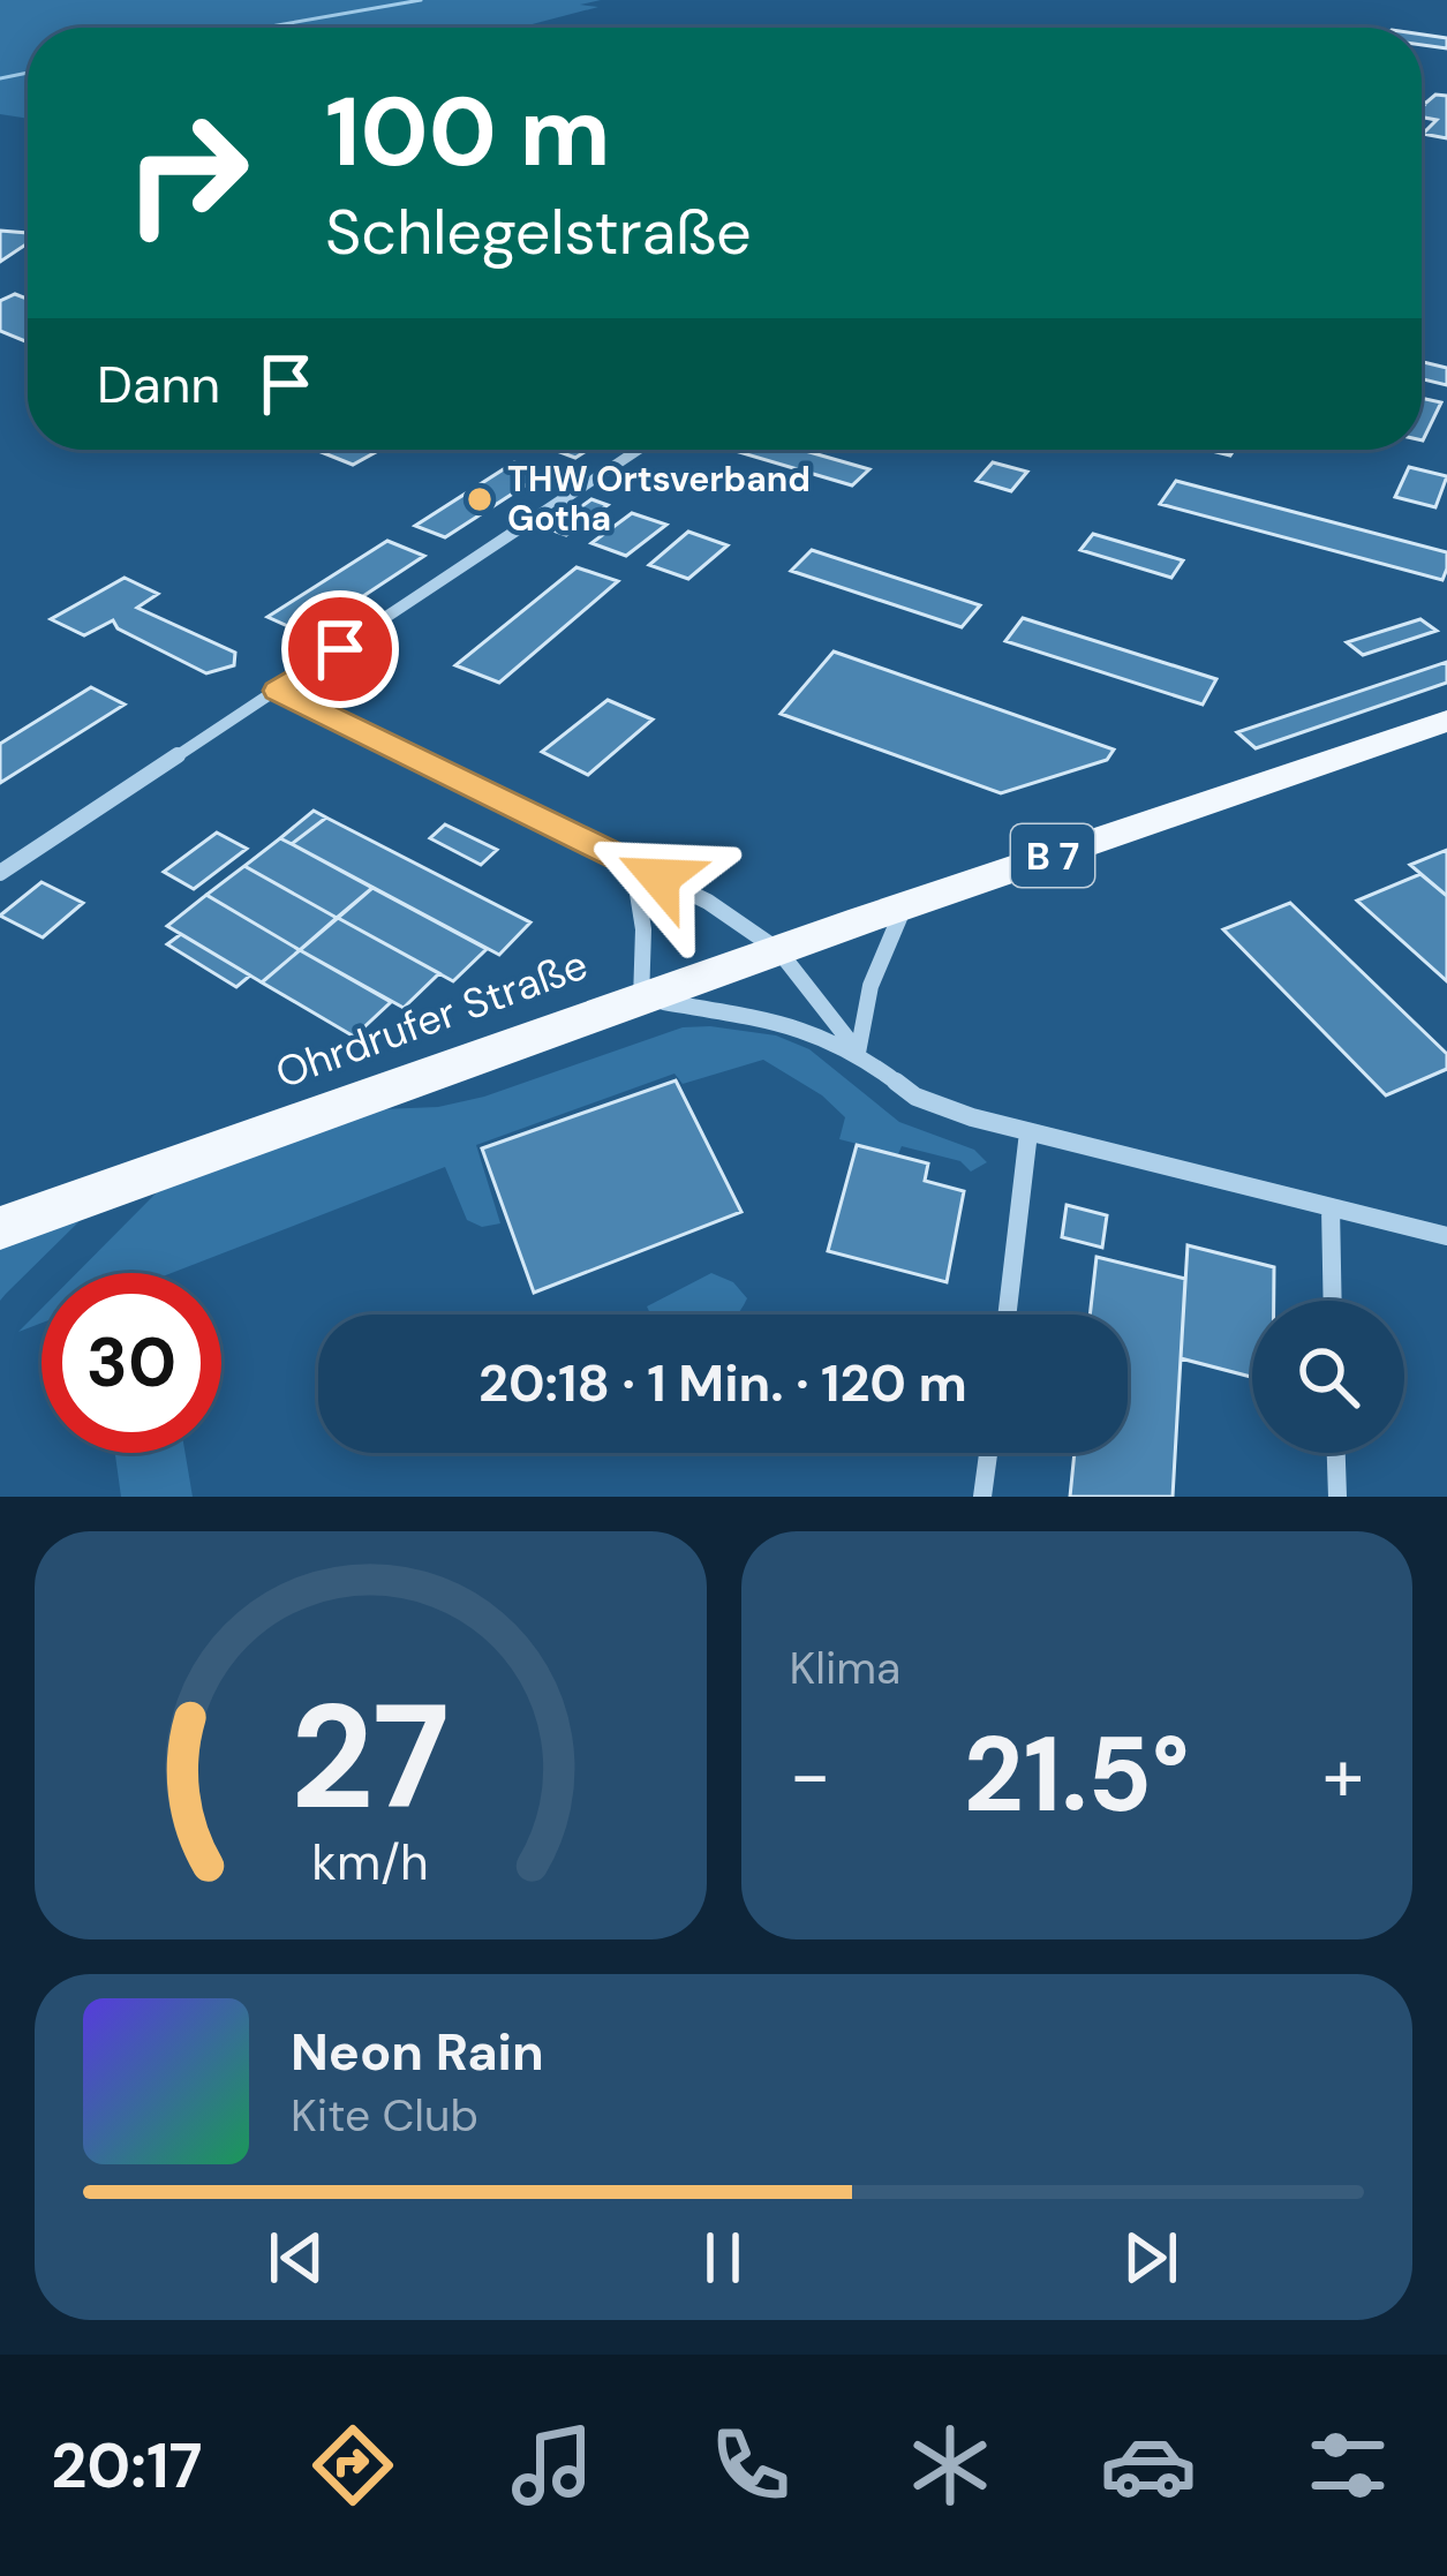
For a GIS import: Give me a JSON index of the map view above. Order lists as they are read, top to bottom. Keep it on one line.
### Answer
{"streets":{"main road":["B 7","Ohrdrufer Straße"]},"places":["THW Ortsverband Gotha"],"page":{"turn":["100 m","Schlegelstraße"],"then":"Dann","limit":"30","trip":"20:18 · 1 Min. · 120 m","tile":"Klima","heat":["−","21.5°","+"],"song":["Neon Rain","Kite Club"],"tabs":"20:17","gauge":["27","km/h"]}}
